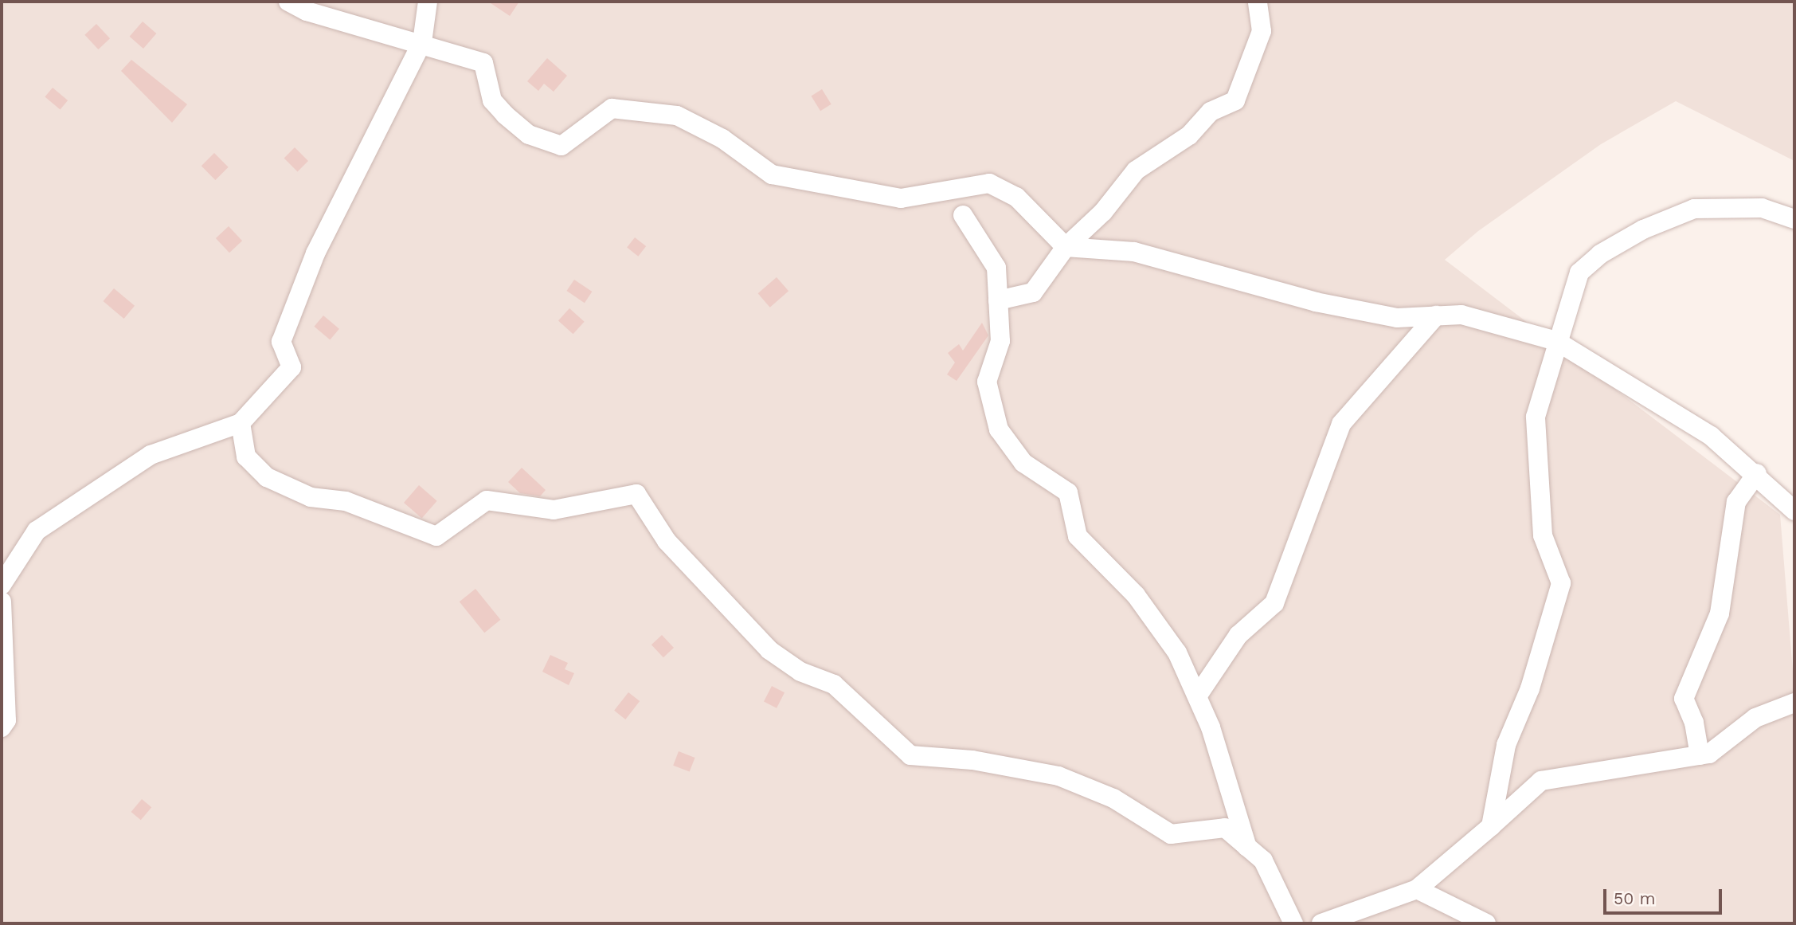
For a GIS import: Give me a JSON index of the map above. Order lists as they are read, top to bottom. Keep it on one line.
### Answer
{"scale_bar":"50 m"}
